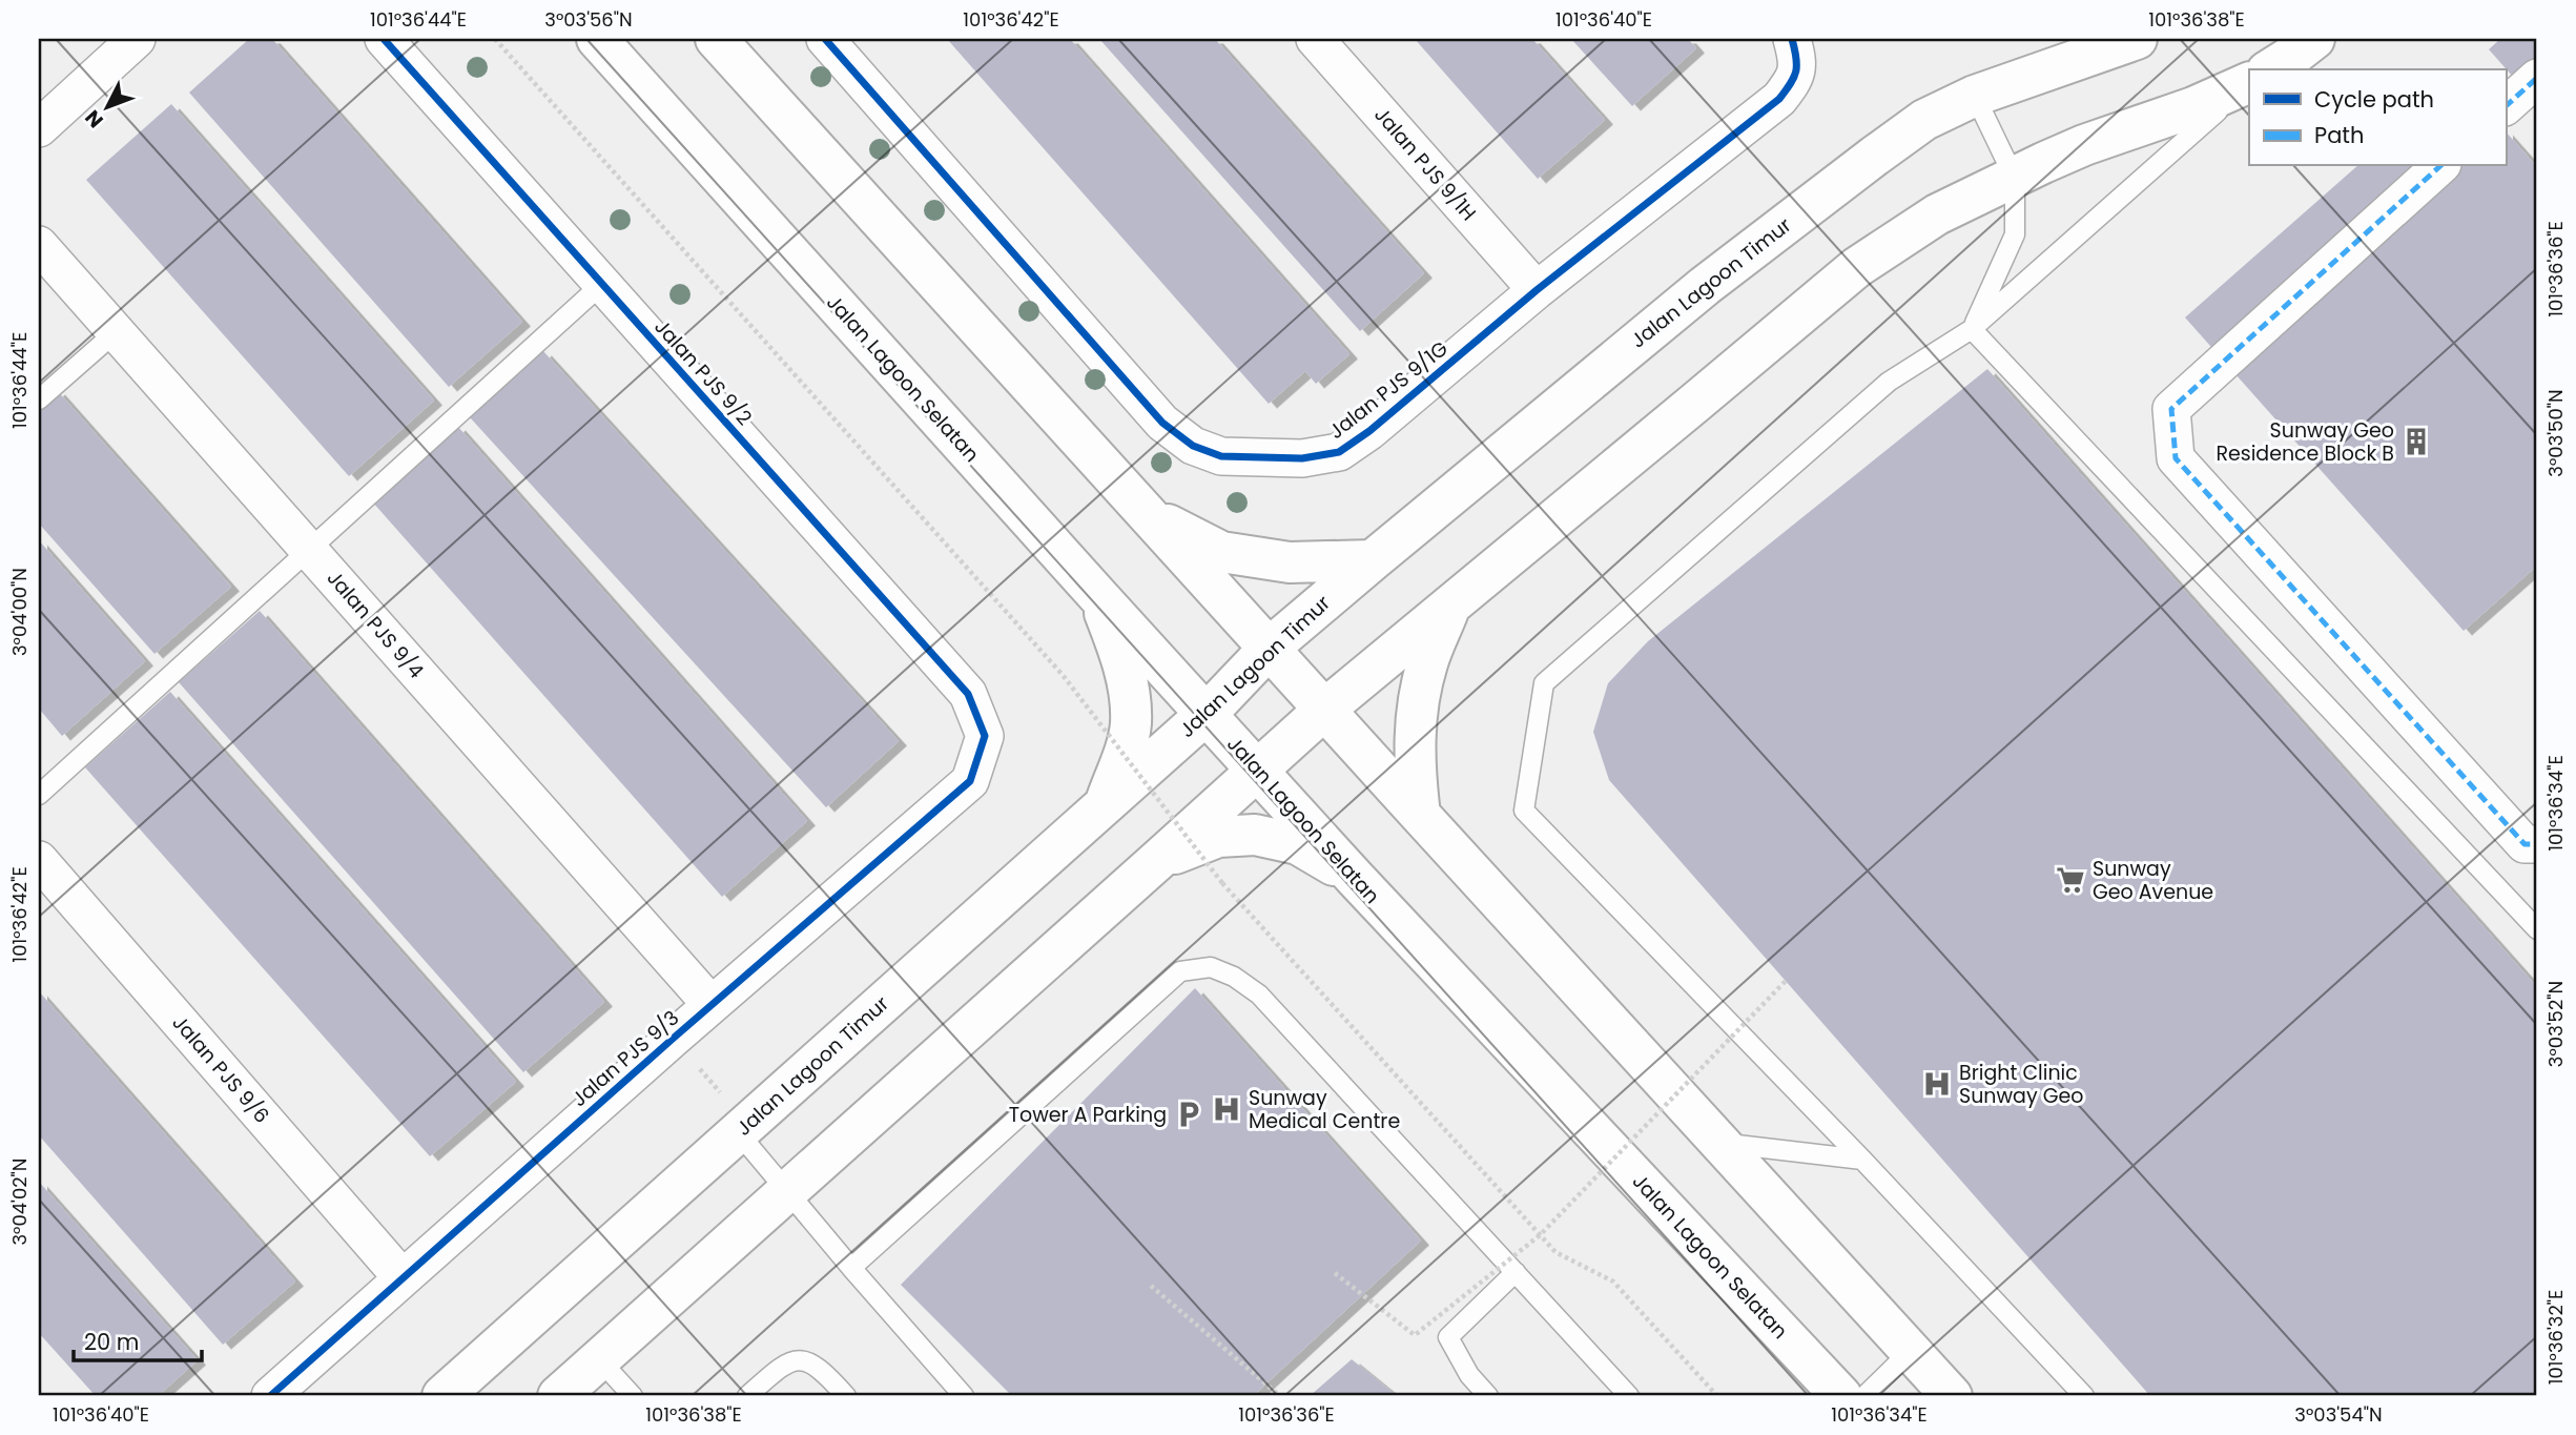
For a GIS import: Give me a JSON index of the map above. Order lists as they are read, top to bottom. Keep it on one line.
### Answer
{"streets":{"main road":["Jalan Lagoon Timur","Jalan Lagoon Selatan"],"street":["Jalan PJS 9/1H","Jalan PJS 9/2","Jalan PJS 9/1G","Jalan PJS 9/4","Jalan PJS 9/3","Jalan PJS 9/6"]},"crossings":[["Jalan PJS 9/1H","Jalan PJS 9/1G"],["Jalan Lagoon Timur","Jalan Lagoon Selatan"],["Jalan PJS 9/2","Jalan PJS 9/3"],["Jalan PJS 9/4","Jalan PJS 9/3"],["Jalan PJS 9/3","Jalan PJS 9/6"]],"places":{"building":["Sunway Geo Residence Block B"],"supermarket":["Sunway Geo Avenue"],"hospital":["Bright Clinic Sunway Geo","Sunway Medical Centre"],"parking":["Tower A Parking"]},"legend":["Cycle path","Path"],"scale_bar":"20 m","north":"bottom left","coordinates":["101°36'44\"E","3°03'56\"N","101°36'42\"E","101°36'40\"E","101°36'38\"E","101°36'36\"E","3°03'50\"N","3°04'00\"N","101°36'34\"E","3°03'52\"N","3°04'02\"N","101°36'32\"E","3°03'54\"N"]}
